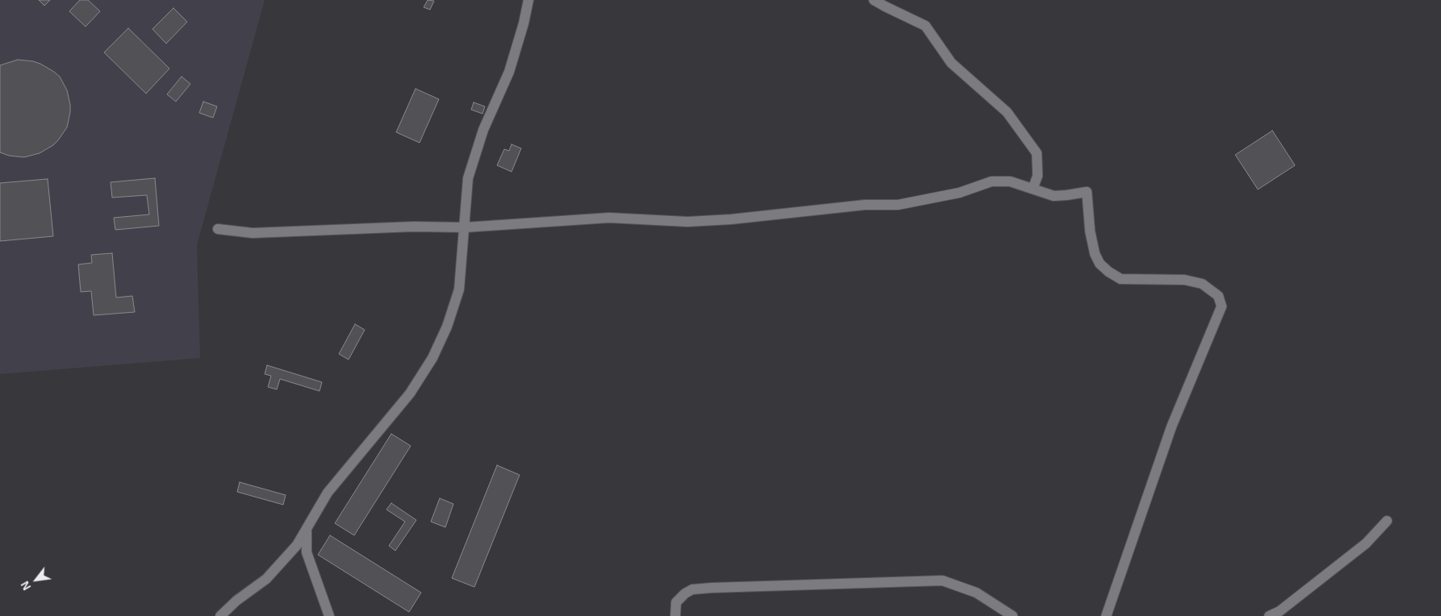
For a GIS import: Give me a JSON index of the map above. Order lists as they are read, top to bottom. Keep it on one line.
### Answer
{"north":"bottom left"}
